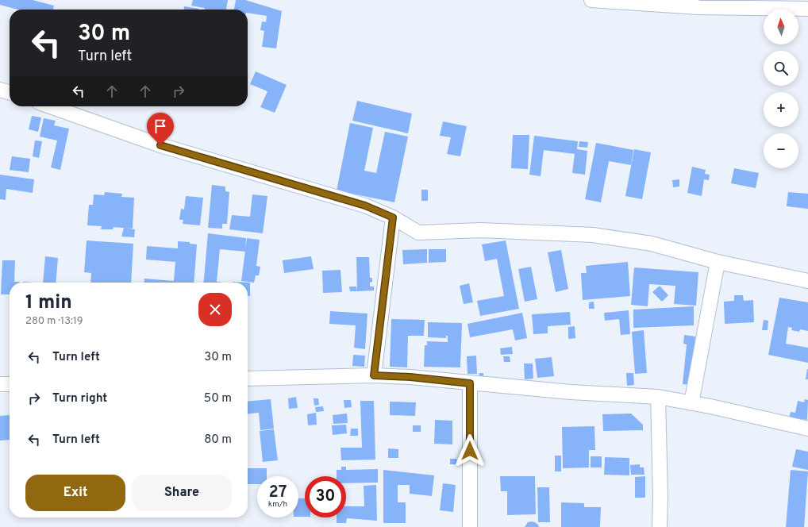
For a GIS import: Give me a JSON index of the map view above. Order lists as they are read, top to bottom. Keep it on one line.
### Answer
{"north":"top","page":{"map_buttons":["+","−"],"turn":["30 m","Turn left"],"heading":["1 min","280 m · 13:19"],"list":[{"name":"Turn left","value":"30 m"},{"name":"Turn right","value":"50 m"},{"name":"Turn left","value":"80 m"}],"buttons":["Exit","Share"],"speed":"27 km/h","limit":"30"}}
